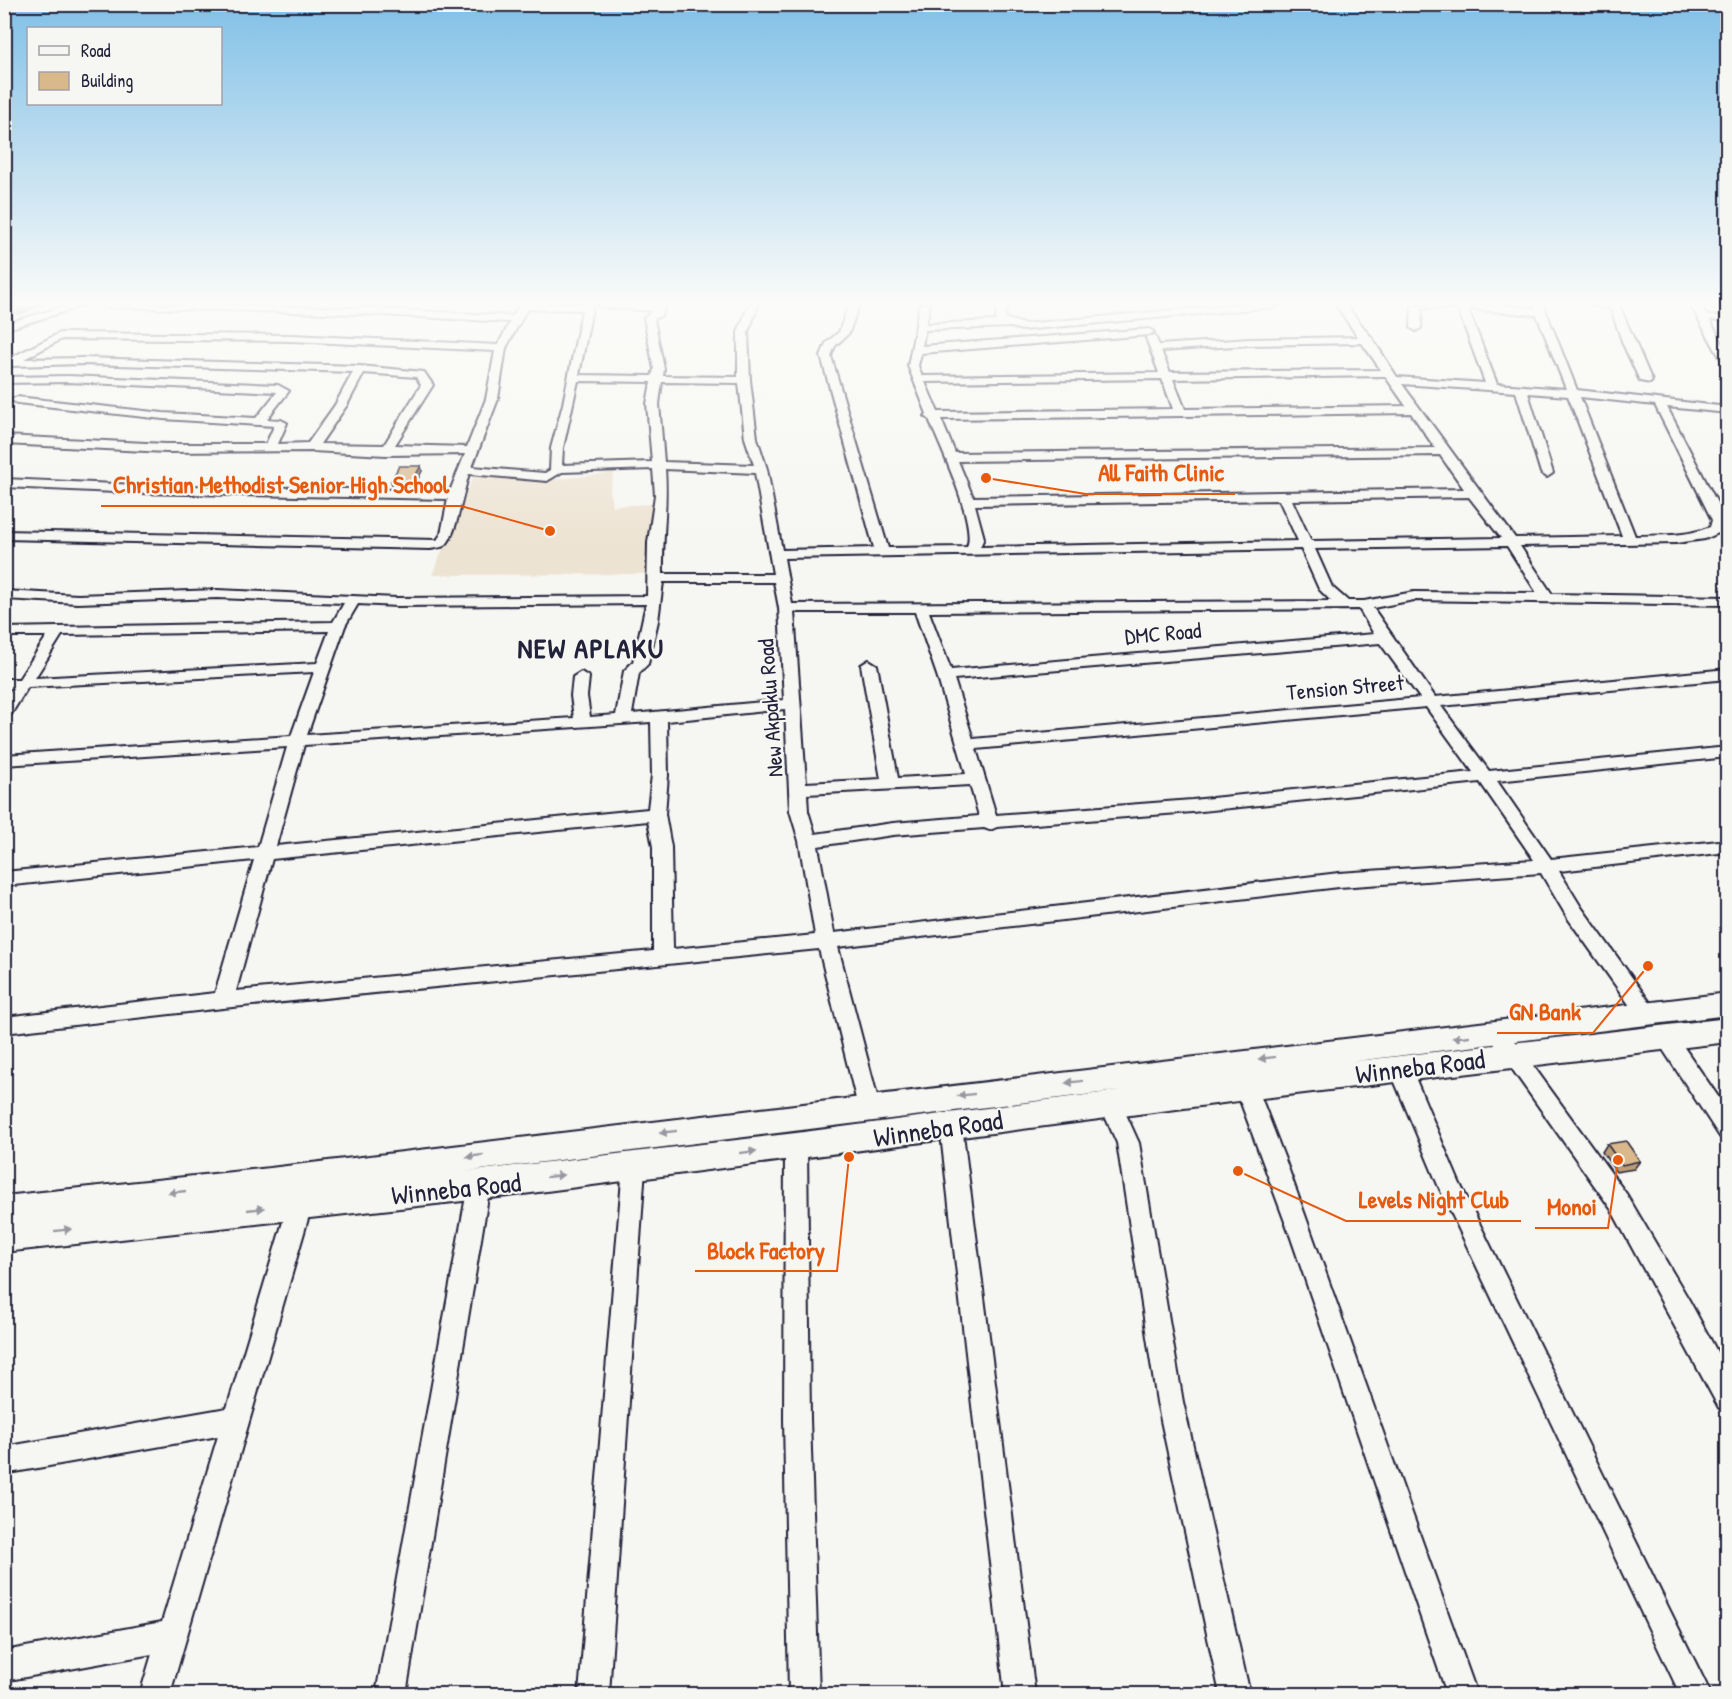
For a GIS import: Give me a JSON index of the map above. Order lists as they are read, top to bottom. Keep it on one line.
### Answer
{"streets":{"highway":["Winneba Road"],"street":["DMC Road","Tension Street","New Akpaklu Road"]},"crossings":[["New Akpaklu Road","Winneba Road"]],"districts":["NEW APLAKU"],"places":["All Faith Clinic","Christian Methodist Senior High School","GN Bank","Block Factory","Monoi","Levels Night Club"],"legend":["Road","Building"]}
